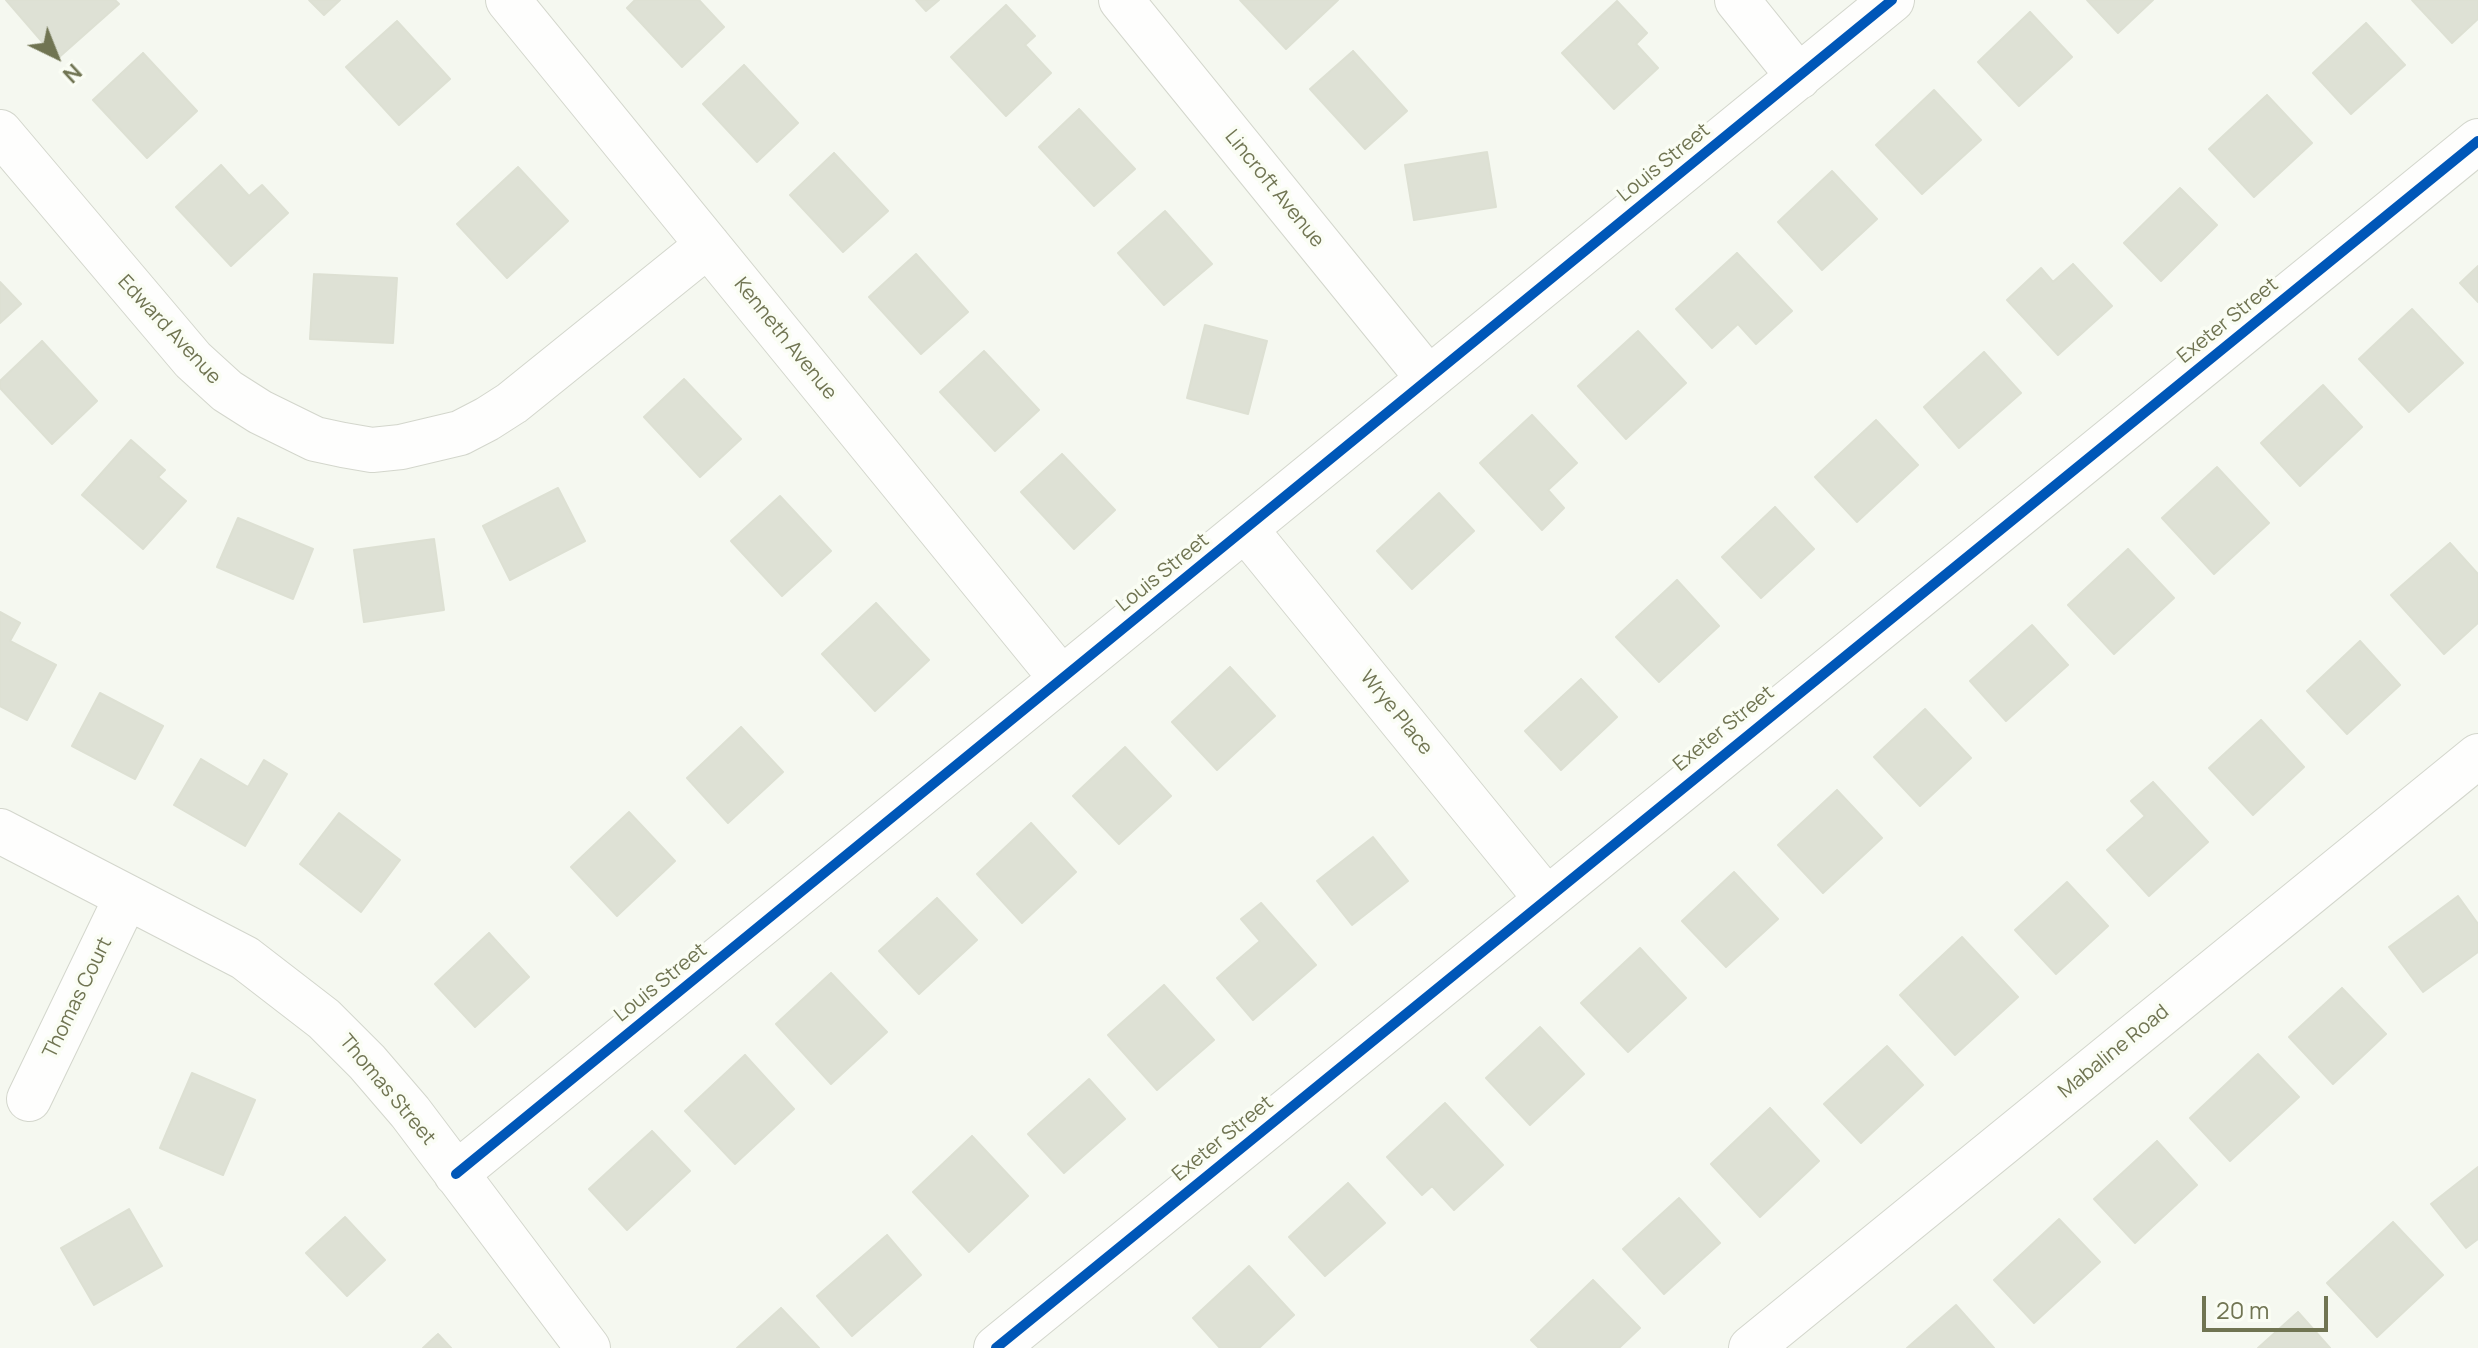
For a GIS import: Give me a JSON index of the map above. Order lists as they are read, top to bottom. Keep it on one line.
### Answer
{"streets":{"street":["Louis Street","Lincroft Avenue","Exeter Street","Edward Avenue","Kenneth Avenue","Wrye Place","Thomas Court","Mabaline Road","Thomas Street"]},"crossings":[["Louis Street","Lincroft Avenue"],["Louis Street","Kenneth Avenue"],["Louis Street","Wrye Place"],["Louis Street","Thomas Street"],["Exeter Street","Wrye Place"],["Edward Avenue","Kenneth Avenue"],["Thomas Court","Thomas Street"]],"scale_bar":"20 m","north":"bottom right"}
